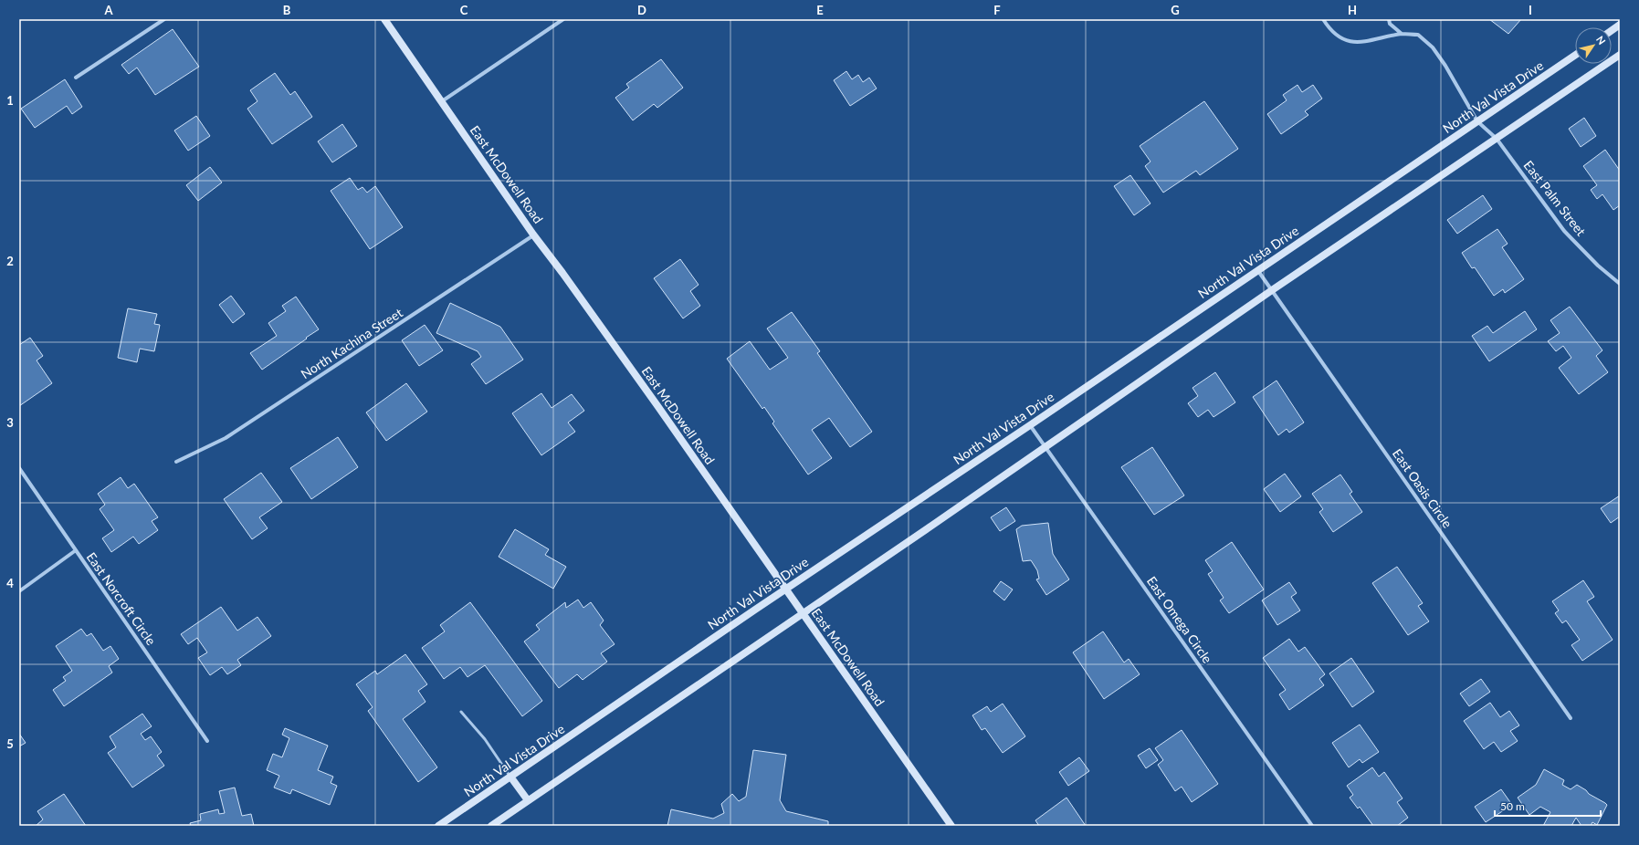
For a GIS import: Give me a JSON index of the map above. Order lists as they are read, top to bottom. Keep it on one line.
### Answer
{"streets":{"main road":["North Val Vista Drive","East McDowell Road"],"street":["East Palm Street","North Kachina Street","East Oasis Circle","East Norcroft Circle","East Omega Circle"]},"crossings":[["North Val Vista Drive","East McDowell Road"],["North Val Vista Drive","East Palm Street"],["North Val Vista Drive","East Oasis Circle"],["North Val Vista Drive","East Omega Circle"],["East McDowell Road","North Kachina Street"]],"scale_bar":"50 m","north":"top right","grid":{"columns":["A","B","C","D","E","F","G","H","I"],"rows":["1","2","3","4","5"]}}
